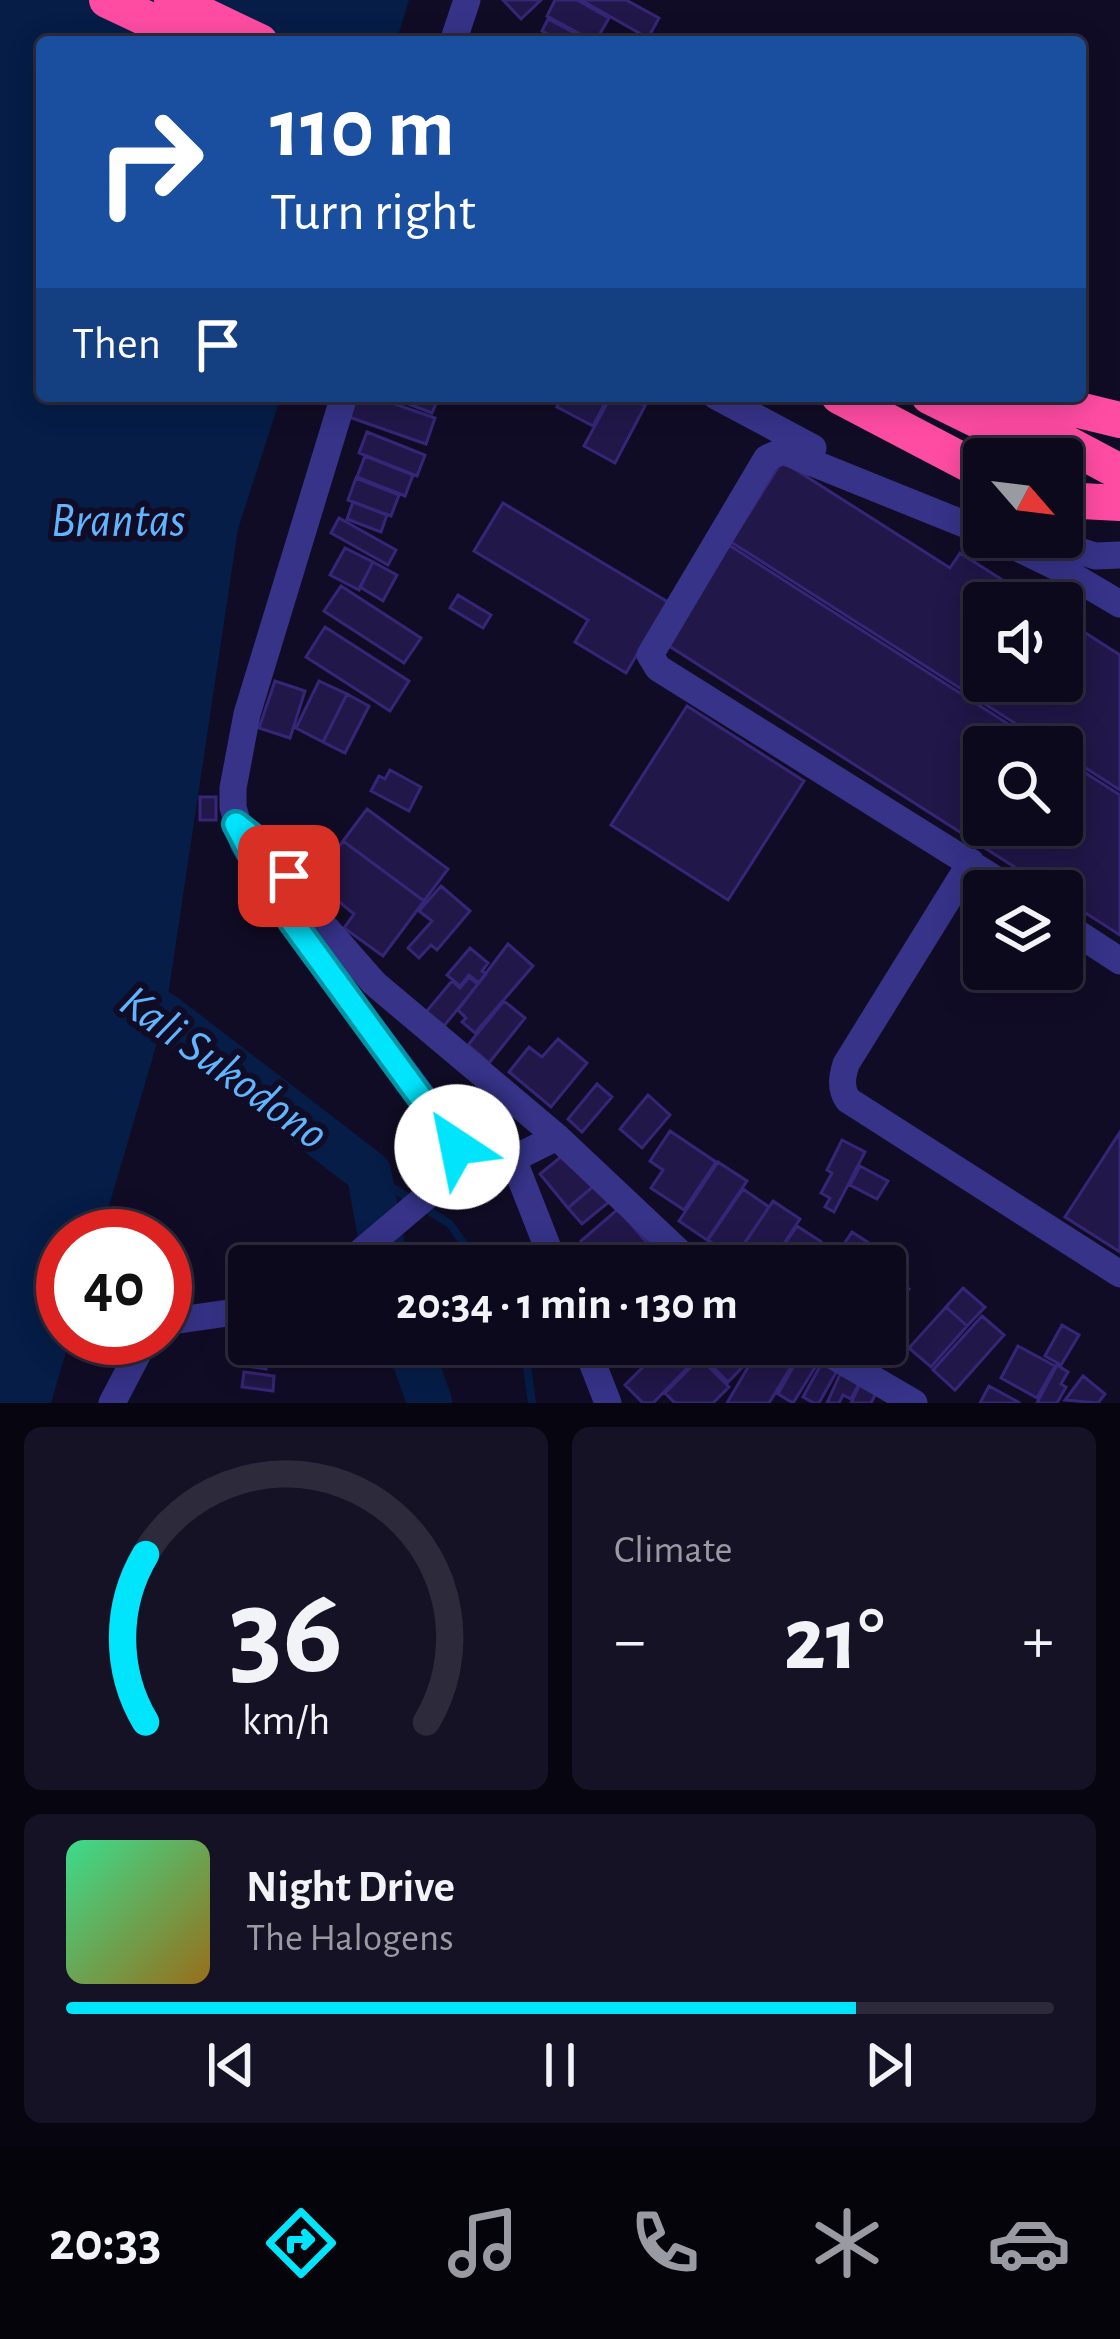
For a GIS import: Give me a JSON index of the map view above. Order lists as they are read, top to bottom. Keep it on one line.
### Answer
{"water":["Brantas","Kali Sukodono"],"north":"bottom right","page":{"turn":["110 m","Turn right"],"then":"Then","limit":"40","trip":"20:34 · 1 min · 130 m","tile":"Climate","heat":["−","21°","+"],"song":["Night Drive","The Halogens"],"tabs":"20:33","gauge":["36","km/h"]}}
